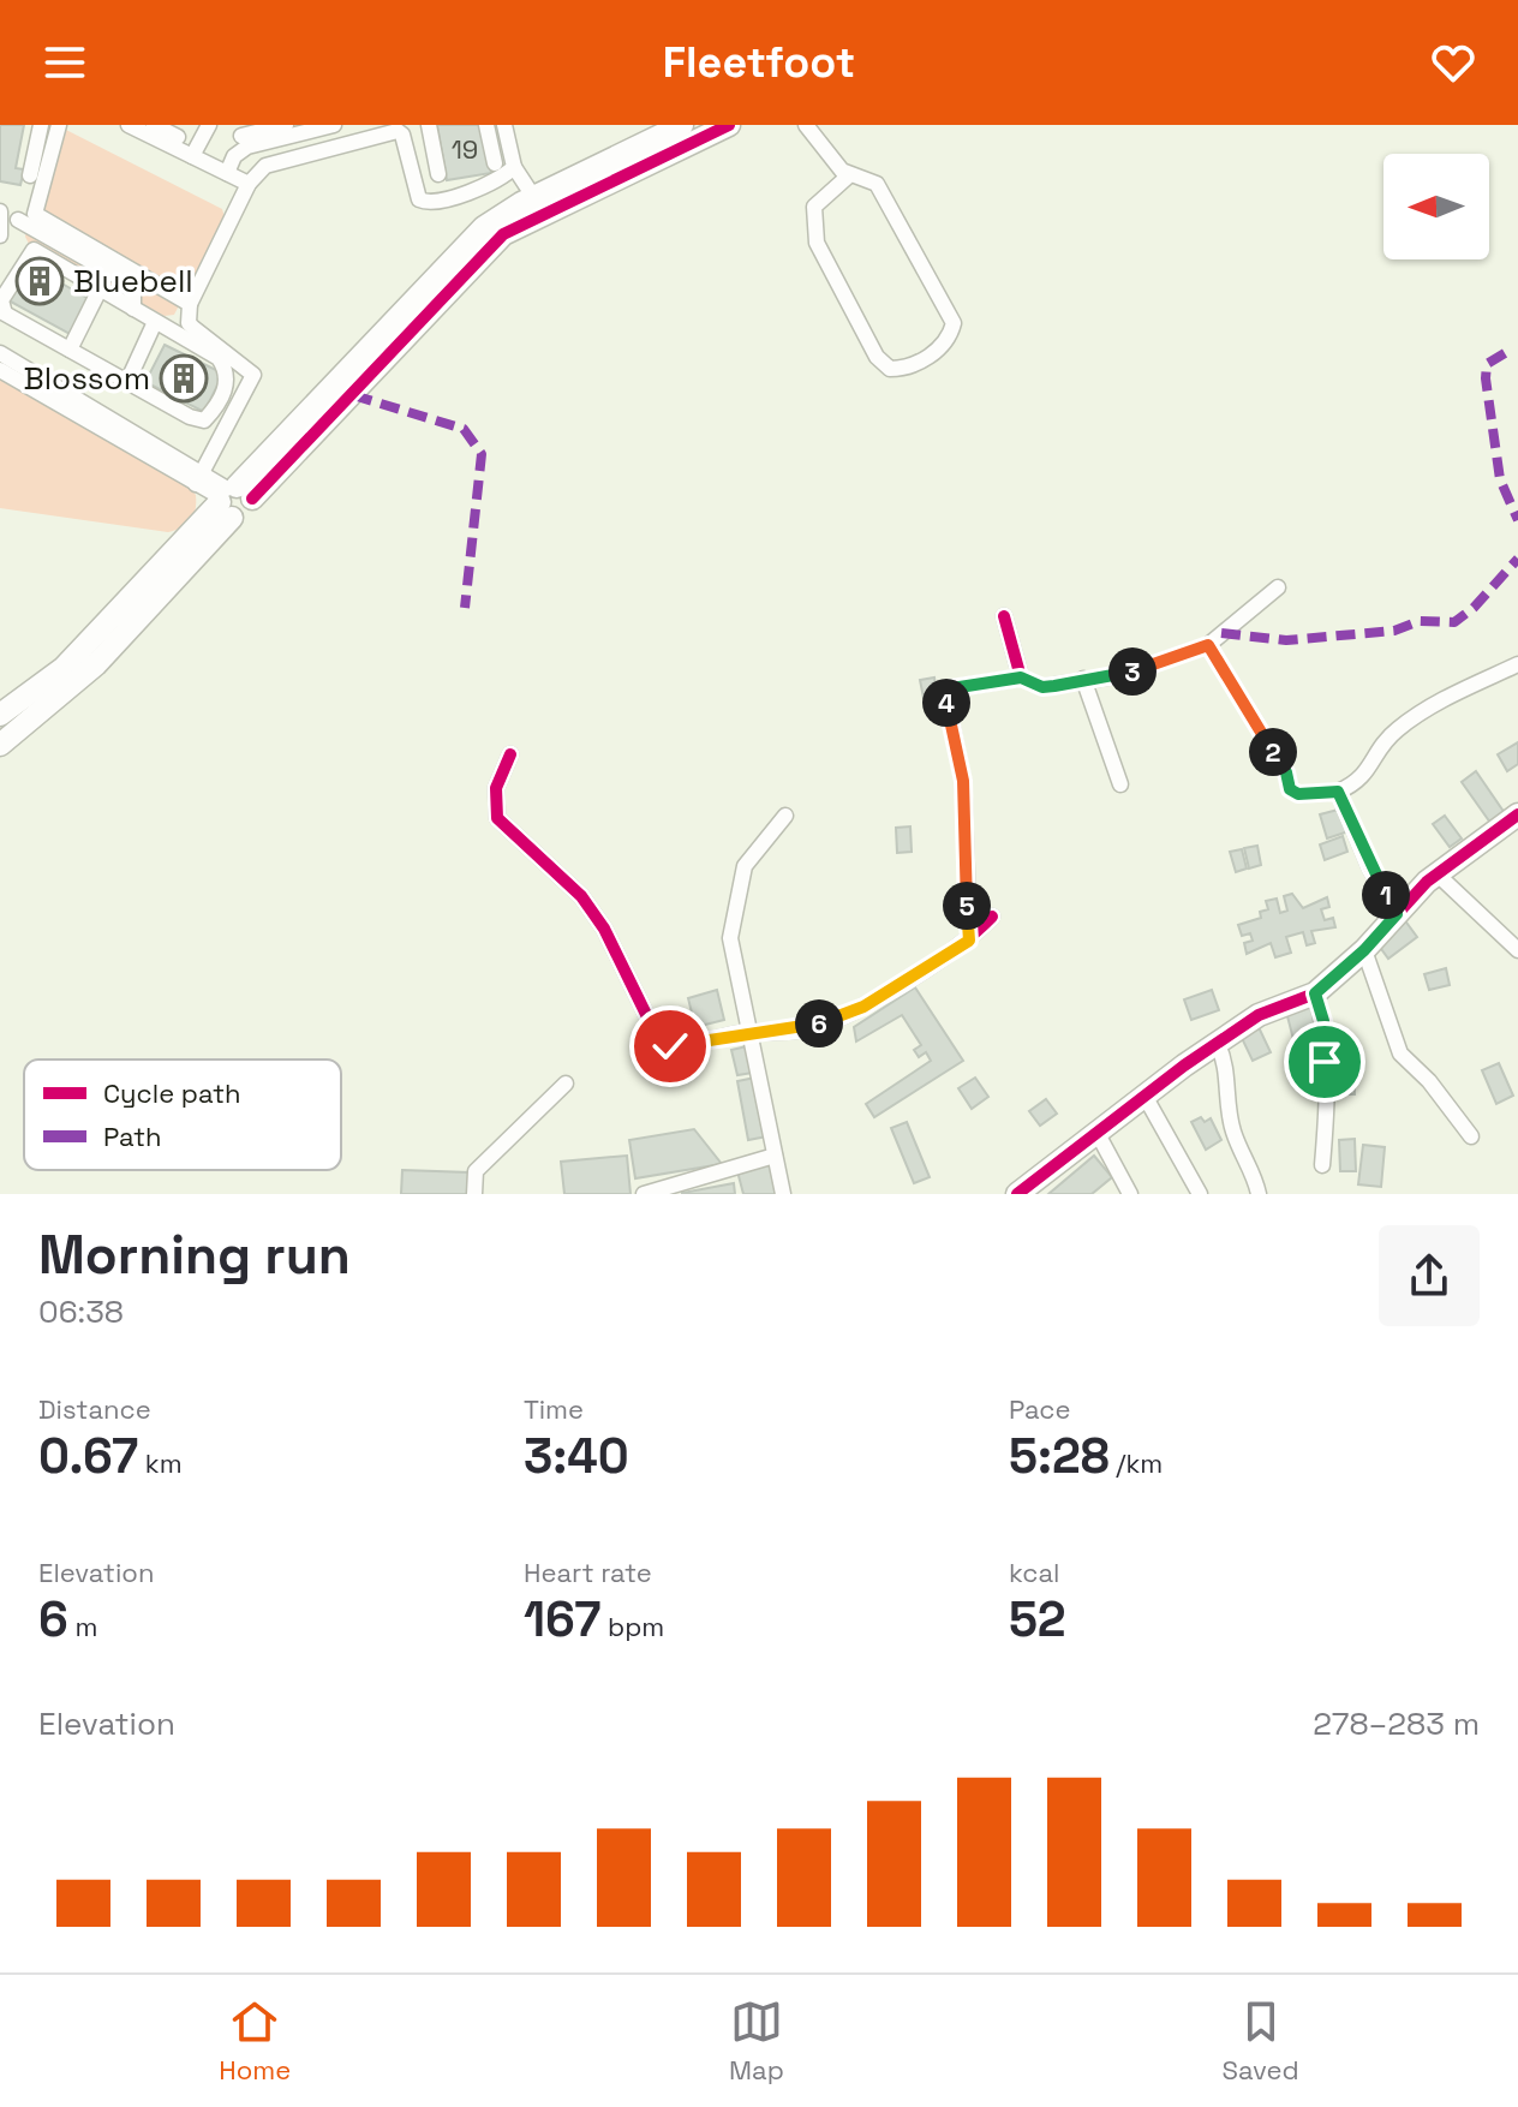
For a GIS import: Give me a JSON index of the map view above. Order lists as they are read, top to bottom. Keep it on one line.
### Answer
{"places":{"building":["Bluebell","Blossom"]},"house_numbers":["19"],"legend":["Cycle path","Path"],"north":"left","page":{"header":"Fleetfoot","pins":["3","4","2","1","5","6"],"heading":["Morning run","06:38"],"stats":[["Distance","0.67 km"],["Time","3:40"],["Pace","5:28 /km"],["Elevation","6 m"],["Heart rate","167 bpm"],["kcal","52"]],"chart":["Elevation","278–283 m"],"tabs":["Home","Map","Saved"]}}
